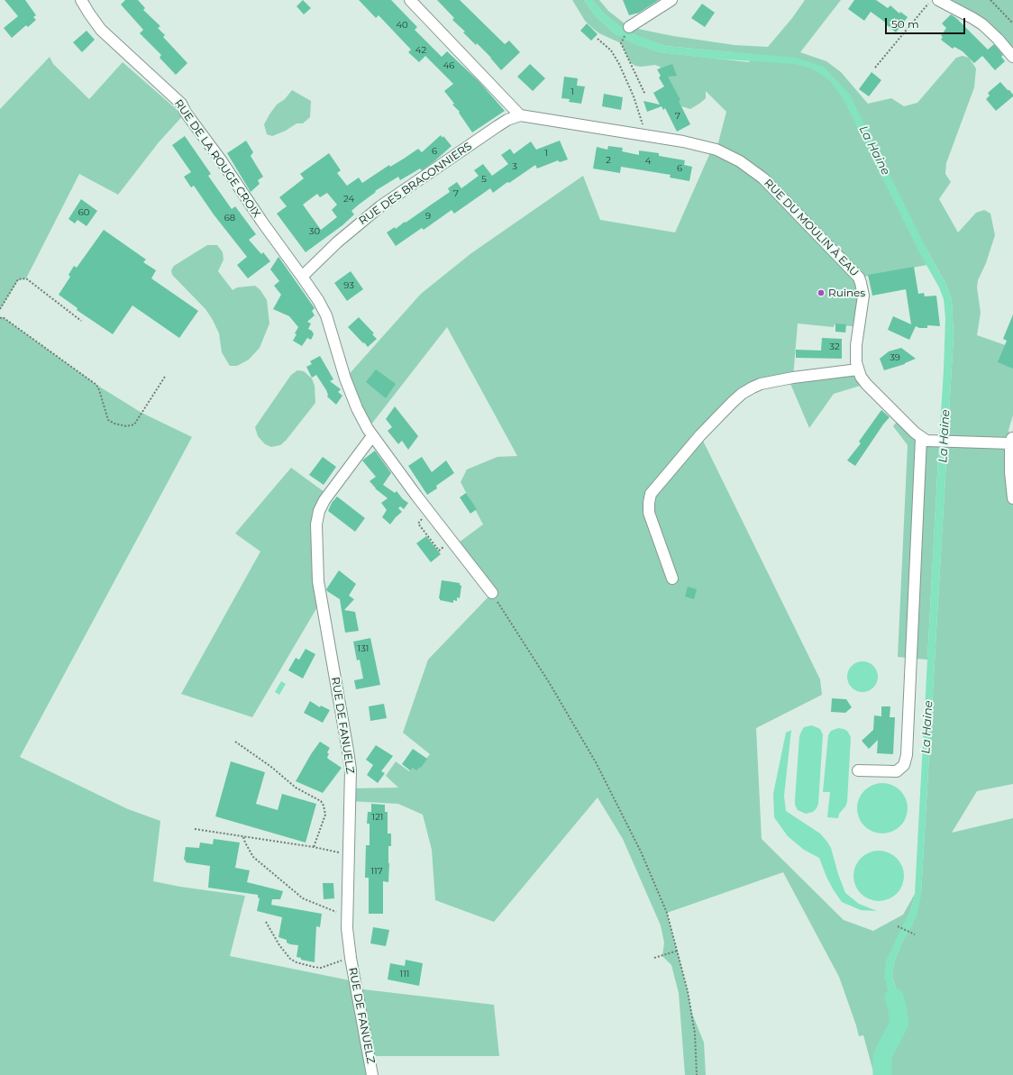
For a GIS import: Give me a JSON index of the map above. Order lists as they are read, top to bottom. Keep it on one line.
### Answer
{"streets":{"street":["RUE DE LA ROUGE CROIX","RUE DES BRACONNIERS","RUE DU MOULIN À EAU","RUE DE FANUELZ"]},"crossings":[["RUE DE LA ROUGE CROIX","RUE DES BRACONNIERS"],["RUE DE LA ROUGE CROIX","RUE DE FANUELZ"],["RUE DES BRACONNIERS","RUE DU MOULIN À EAU"]],"water":["La Haine"],"places":["Ruines"],"house_numbers":["40","42","46","1","7","6","1","2","4","3","6","5","7","24","60","9","68","30","93","32","39","131","121","117","111"],"scale_bar":"50 m"}
